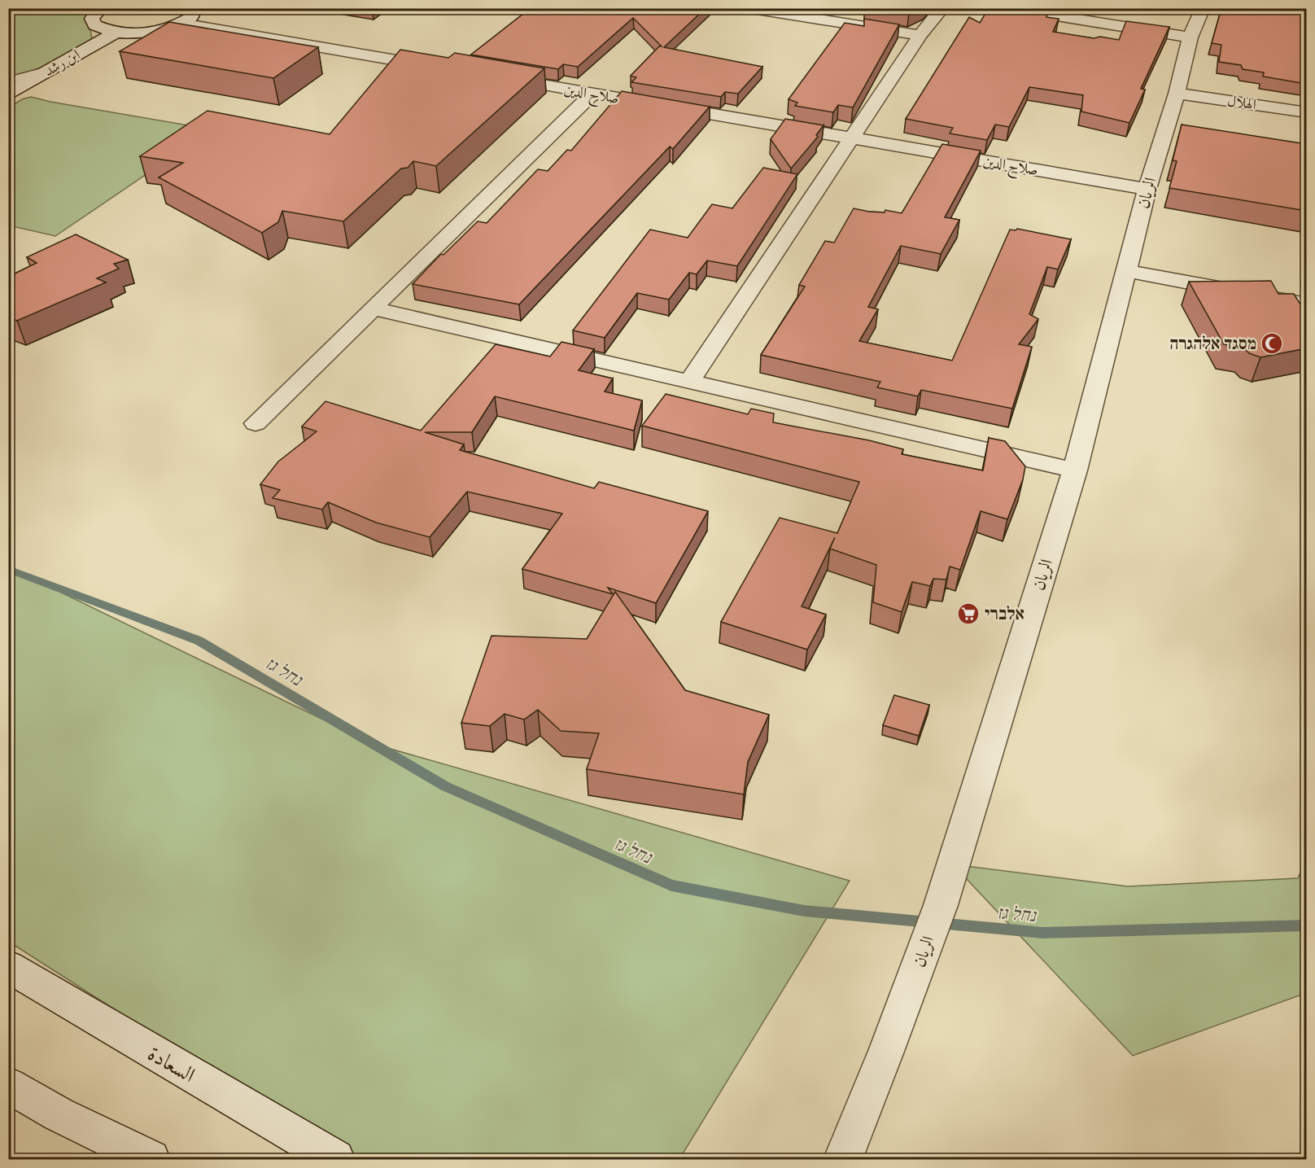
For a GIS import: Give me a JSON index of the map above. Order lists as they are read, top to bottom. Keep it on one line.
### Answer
{"streets":{"street":["ابن رشد","صلاح الدين","الهلال","الريان","السعادة"]},"crossings":[["صلاح الدين","الريان"],["الهلال","الريان"]],"water":["נחל גז"],"places":{"mosque":["מסגד אלהגרה"],"supermarket":["אלברי"]}}
